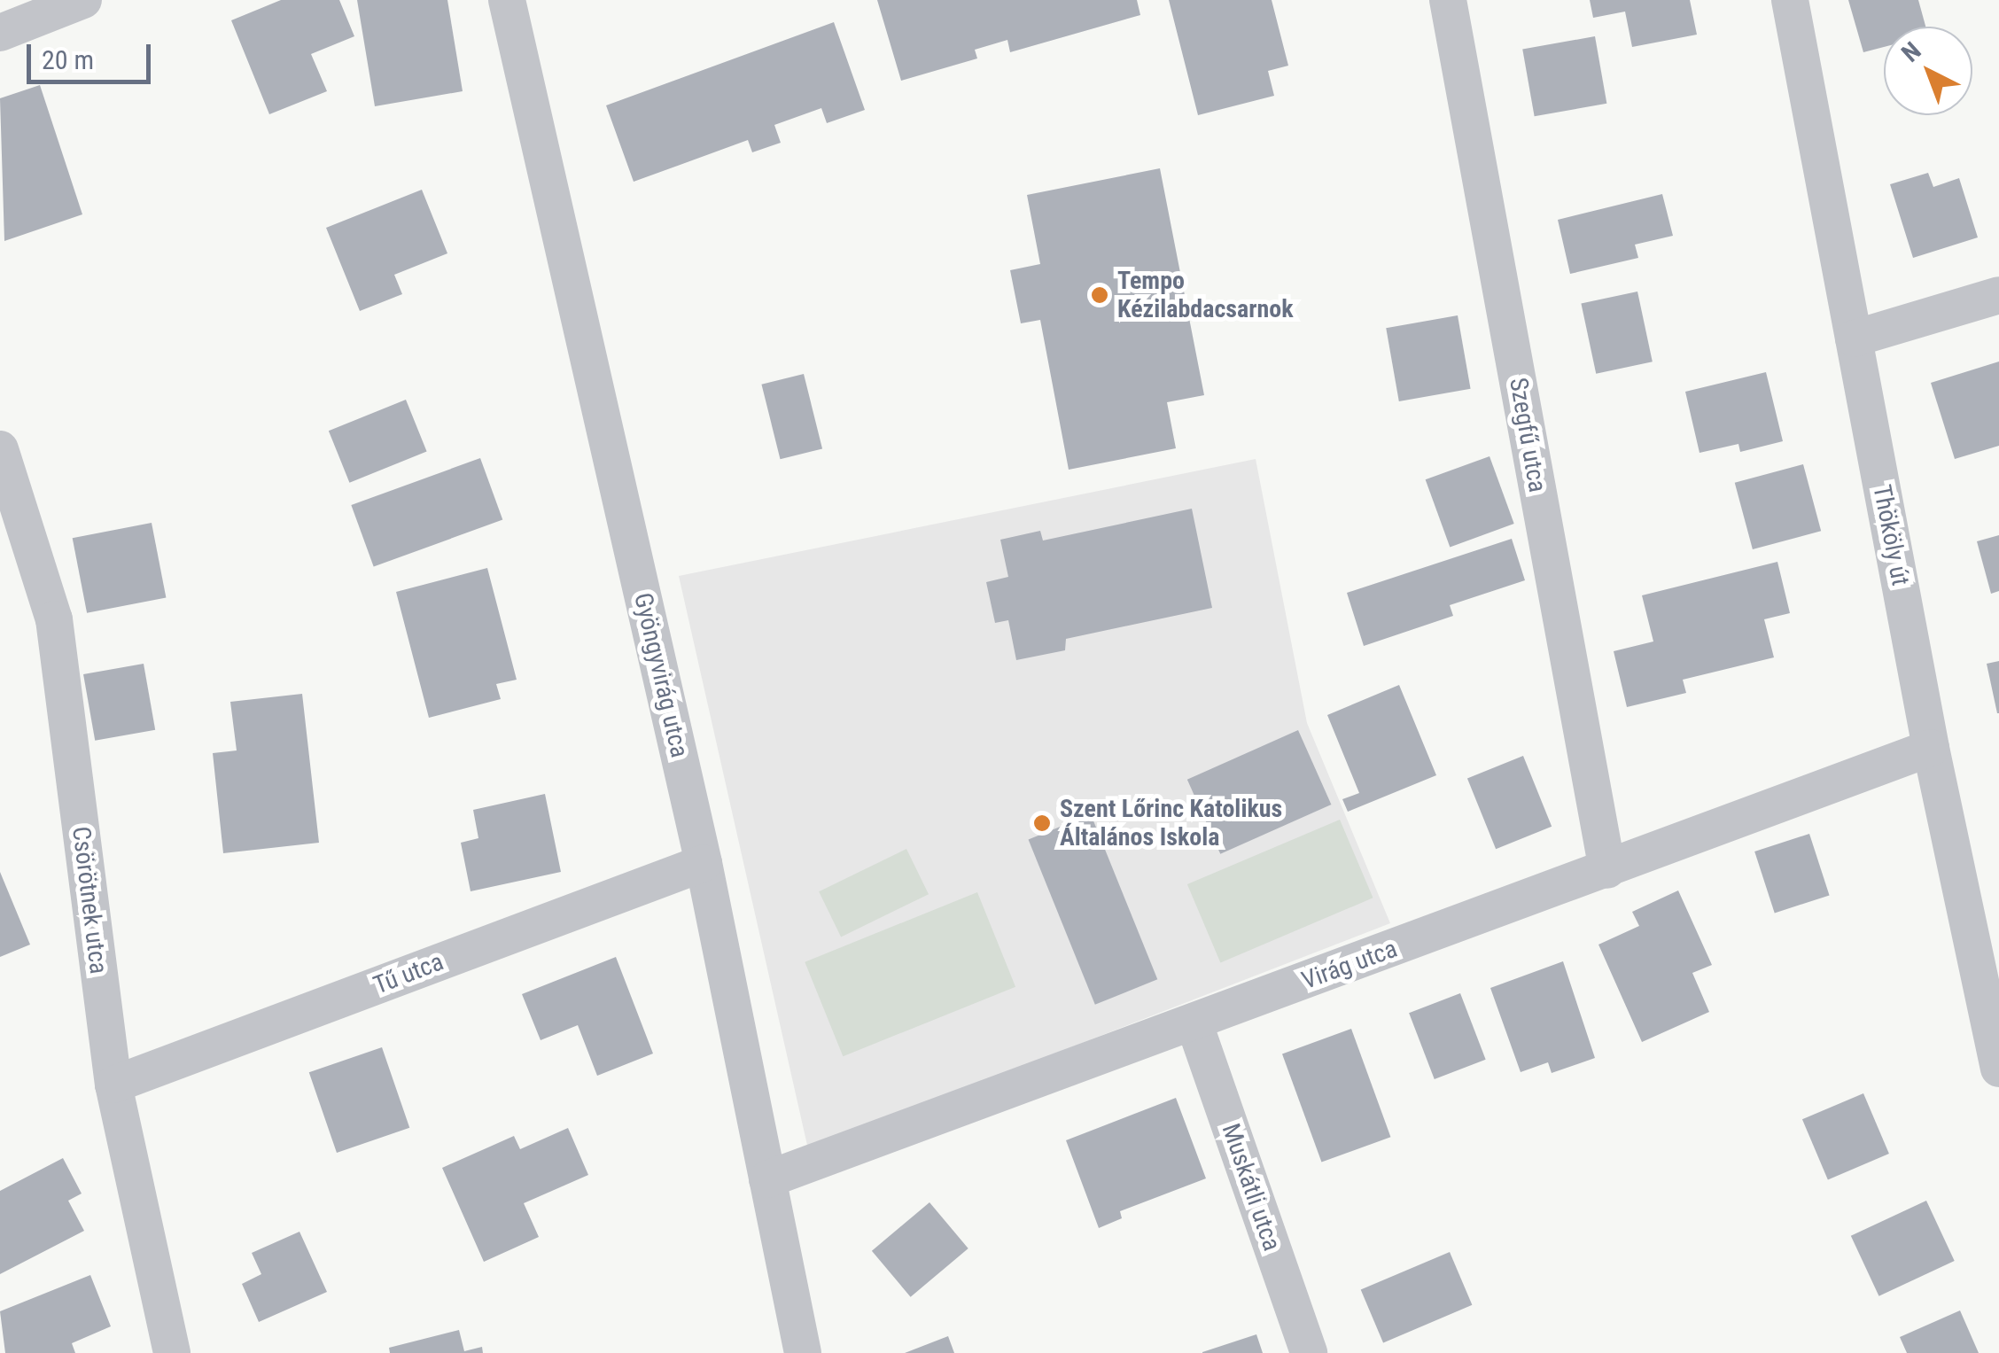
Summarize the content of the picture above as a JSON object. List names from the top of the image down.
{
  "streets": {
    "street": [
      "Szegfű utca",
      "Thököly út",
      "Gyöngyvirág utca",
      "Csörötnek utca",
      "Virág utca",
      "Tű utca",
      "Muskátli utca"
    ]
  },
  "crossings": [
    ["Szegfű utca", "Virág utca"],
    ["Thököly út", "Virág utca"],
    ["Gyöngyvirág utca", "Virág utca"],
    ["Gyöngyvirág utca", "Tű utca"],
    ["Csörötnek utca", "Tű utca"],
    ["Virág utca", "Muskátli utca"]
  ],
  "places": ["Tempo Kézilabdacsarnok", "Szent Lőrinc Katolikus Általános Iskola"],
  "scale_bar": "20 m",
  "north": "top left"
}
